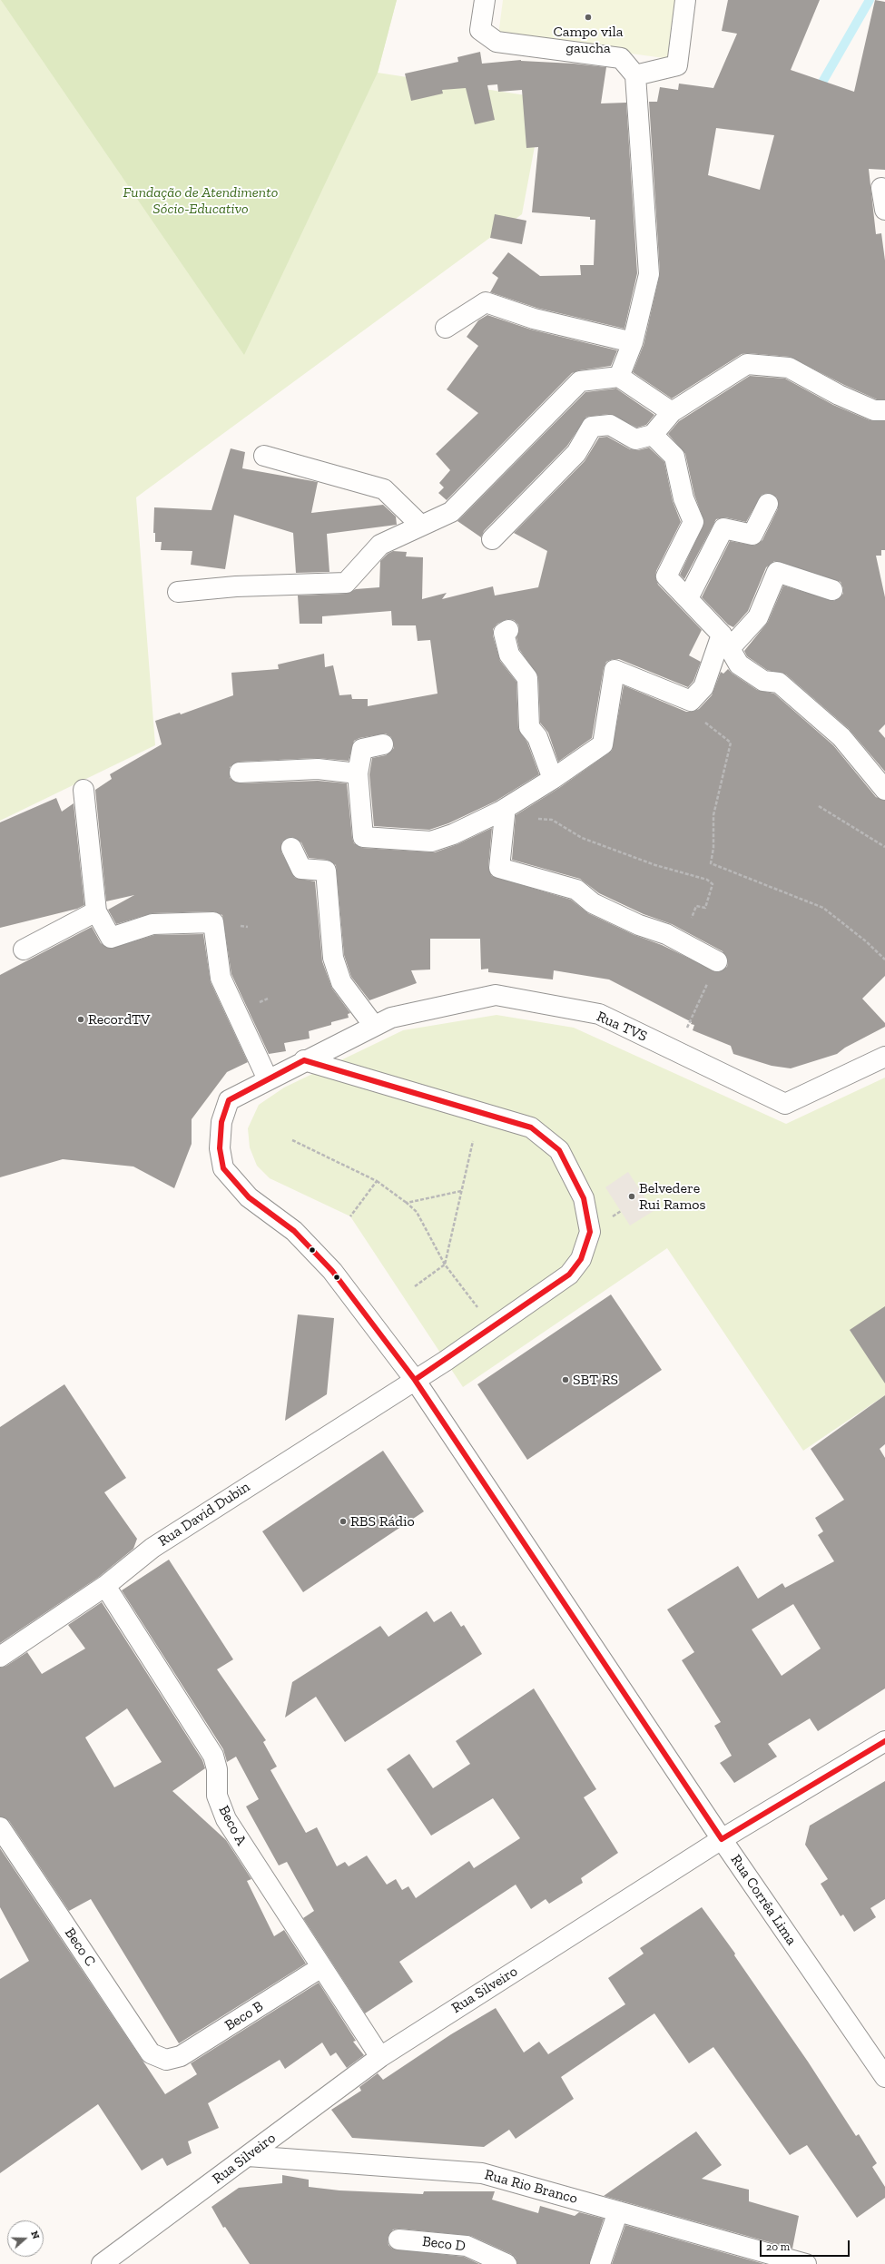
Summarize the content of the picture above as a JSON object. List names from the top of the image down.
{
  "streets": {
    "street": [
      "Rua TVS",
      "Rua David Dubin",
      "Beco A",
      "Rua Corrêa Lima",
      "Beco C",
      "Rua Silveiro",
      "Beco B",
      "Rua Rio Branco",
      "Beco D"
    ]
  },
  "crossings": [
    ["Rua TVS", "Rua David Dubin"],
    ["Rua TVS", "Rua Corrêa Lima"],
    ["Rua David Dubin", "Beco A"],
    ["Rua David Dubin", "Rua Corrêa Lima"],
    ["Beco A", "Rua Silveiro"],
    ["Beco A", "Beco B"],
    ["Rua Corrêa Lima", "Rua Silveiro"],
    ["Beco C", "Beco B"],
    ["Rua Silveiro", "Rua Rio Branco"]
  ],
  "parks": ["Fundação de Atendimento Sócio-Educativo"],
  "places": [
    "Campo vila gaucha",
    "RecordTV",
    "Belvedere Rui Ramos",
    "SBT RS",
    "RBS Rádio"
  ],
  "scale_bar": "20 m",
  "north": "right"
}
